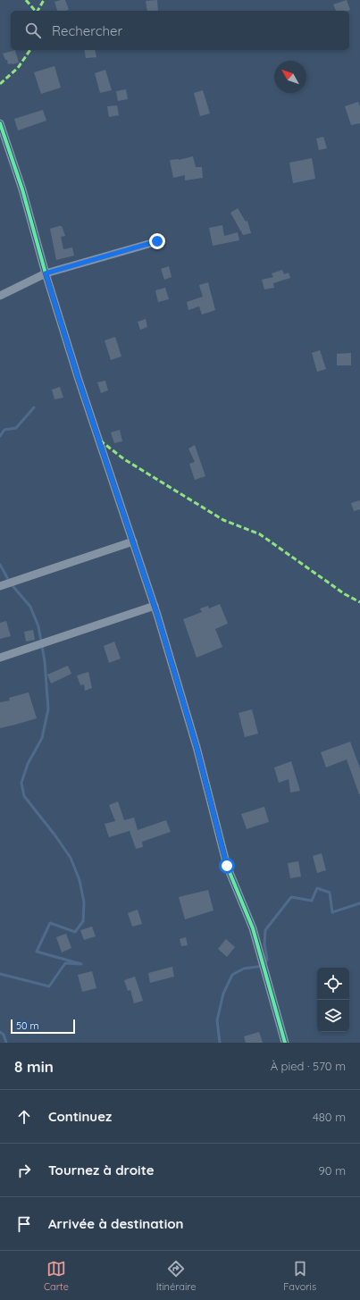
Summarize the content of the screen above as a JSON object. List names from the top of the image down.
{
  "scale_bar": "50 m",
  "north": "top left",
  "page": {
    "search": "Rechercher",
    "scale": "50 m",
    "heading": ["8 min", "À pied · 570 m"],
    "list": [
      ["Continuez", "480 m"],
      ["Tournez à droite", "90 m"],
      "Arrivée à destination"
    ],
    "nav": ["Carte", "Itinéraire", "Favoris"]
  }
}
